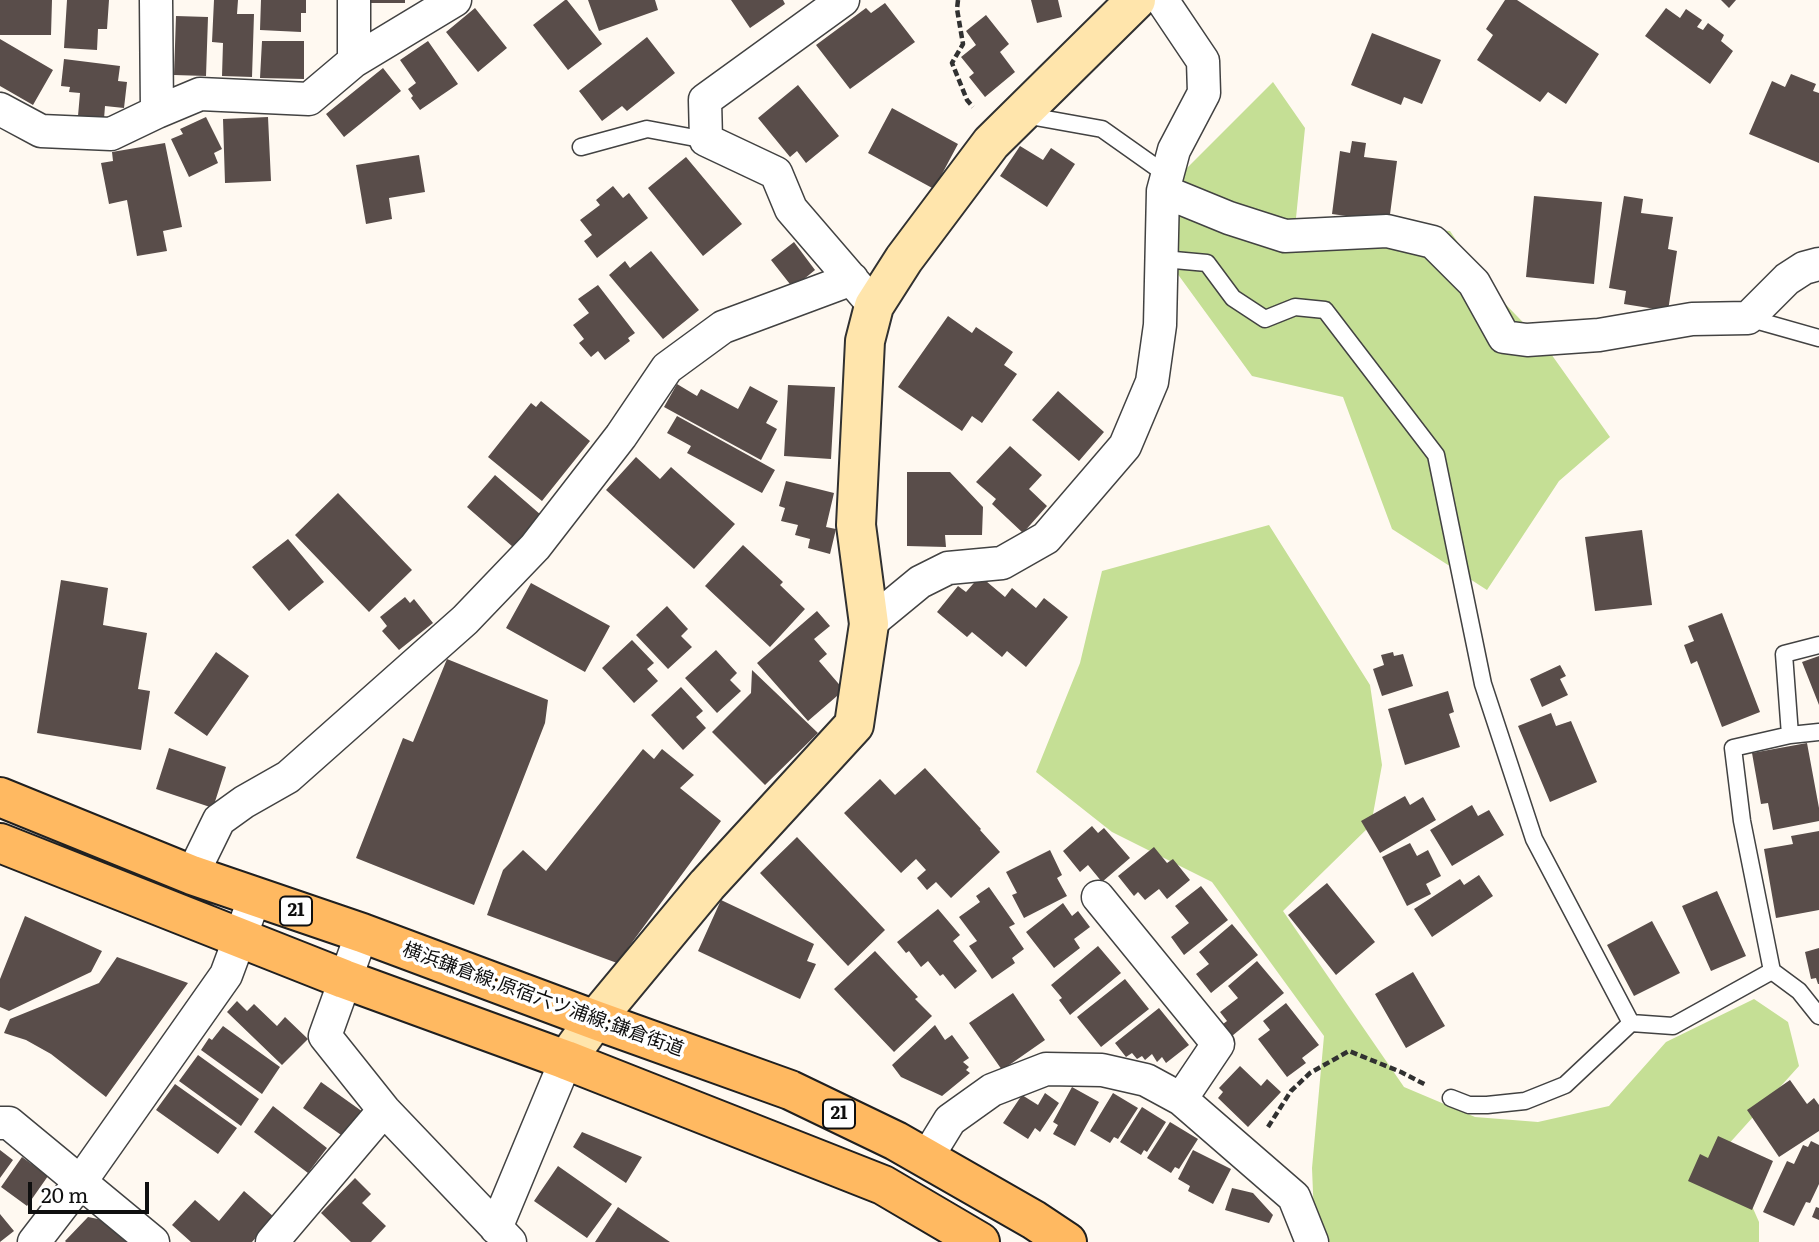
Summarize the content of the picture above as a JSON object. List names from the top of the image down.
{
  "streets": {
    "main road": ["21", "横浜鎌倉線;原宿六ツ浦線;鎌倉街道"]
  },
  "scale_bar": "20 m"
}
